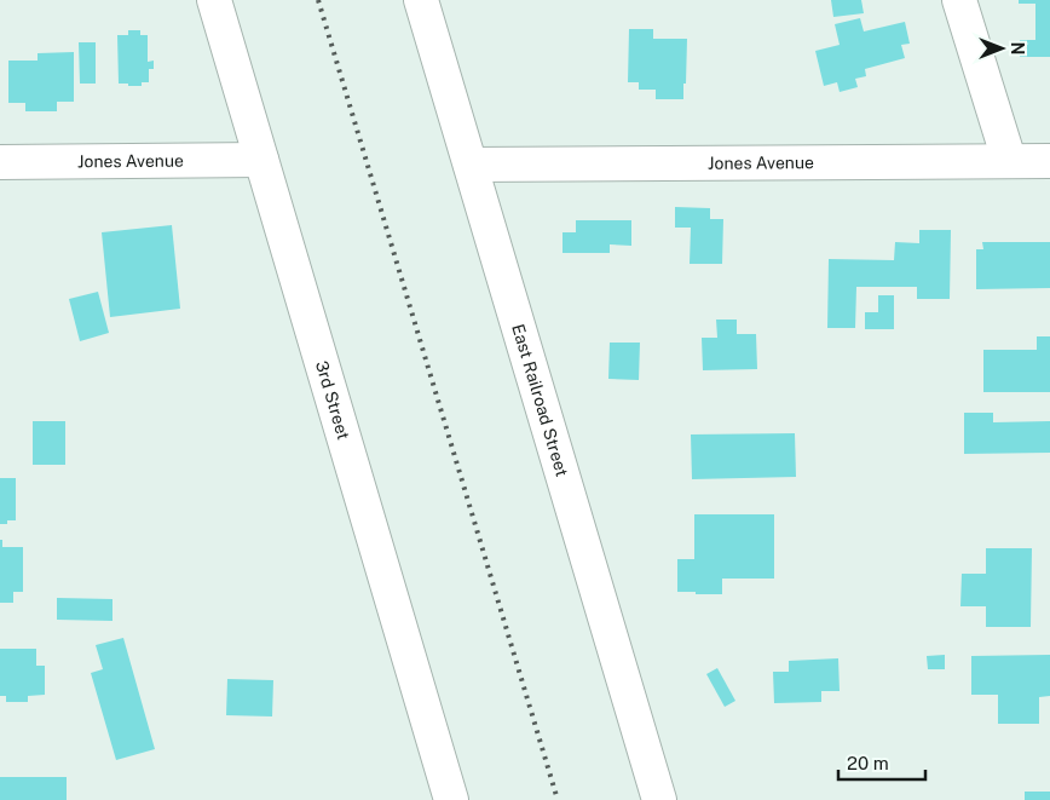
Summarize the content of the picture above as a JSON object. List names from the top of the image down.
{
  "streets": {
    "street": ["Jones Avenue", "East Railroad Street", "3rd Street"]
  },
  "crossings": [
    ["Jones Avenue", "East Railroad Street"],
    ["Jones Avenue", "3rd Street"]
  ],
  "scale_bar": "20 m",
  "north": "right"
}
